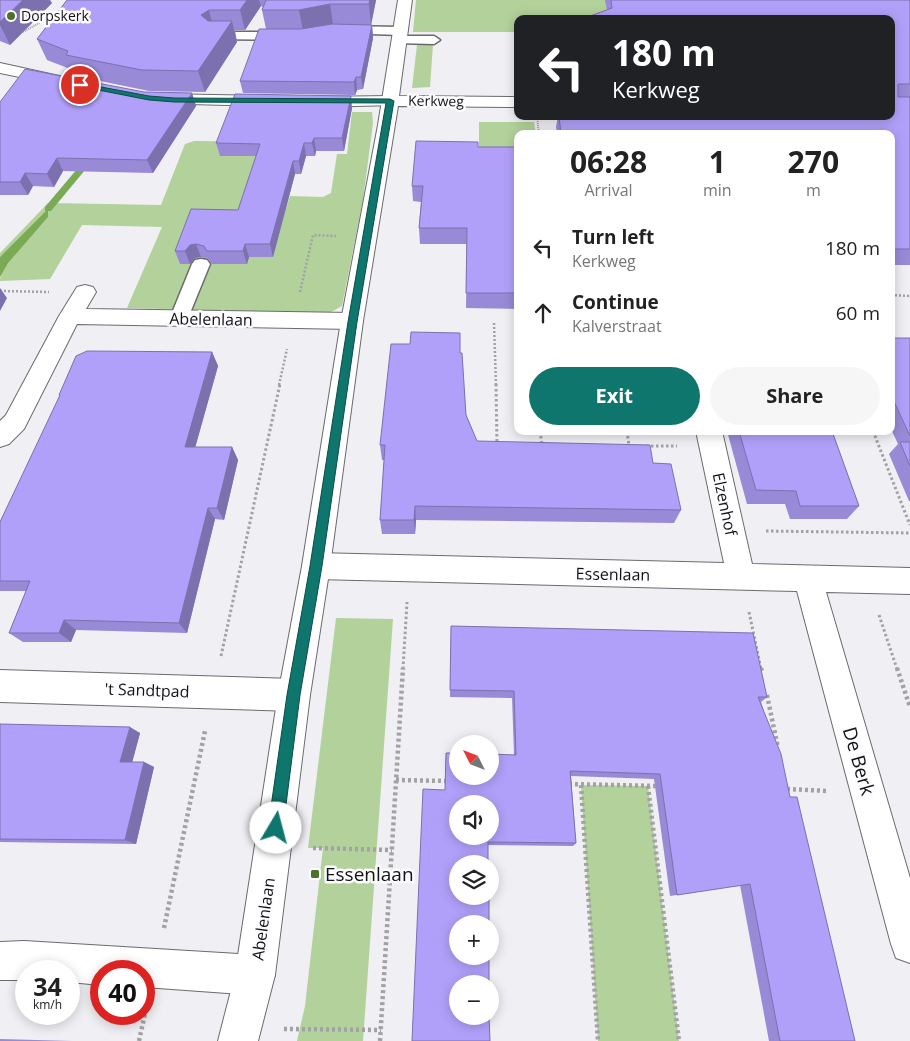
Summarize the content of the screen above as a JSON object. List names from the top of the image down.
{
  "streets": {
    "street": [
      "Kerkweg",
      "Abelenlaan",
      "Elzenhof",
      "Essenlaan",
      "'t Sandtpad",
      "De Berk"
    ]
  },
  "crossings": [
    ["Kerkweg", "Abelenlaan"],
    ["Abelenlaan", "Essenlaan"],
    ["Abelenlaan", "'t Sandtpad"],
    ["Elzenhof", "Essenlaan"],
    ["Essenlaan", "De Berk"]
  ],
  "places": {
    "other": ["Dorpskerk"],
    "transit": ["Essenlaan"]
  },
  "north": "top left",
  "page": {
    "turn": ["180 m", "Kerkweg"],
    "eta": [
      "06:28",
      "Arrival",
      "1",
      "min",
      "270",
      "m"
    ],
    "list": [
      {
        "name": "Turn left",
        "note": "Kerkweg",
        "value": "180 m"
      },
      {
        "name": "Continue",
        "note": "Kalverstraat",
        "value": "60 m"
      }
    ],
    "buttons": ["Exit", "Share"],
    "map_buttons": ["+", "−"],
    "speed": "34 km/h",
    "limit": "40"
  }
}
